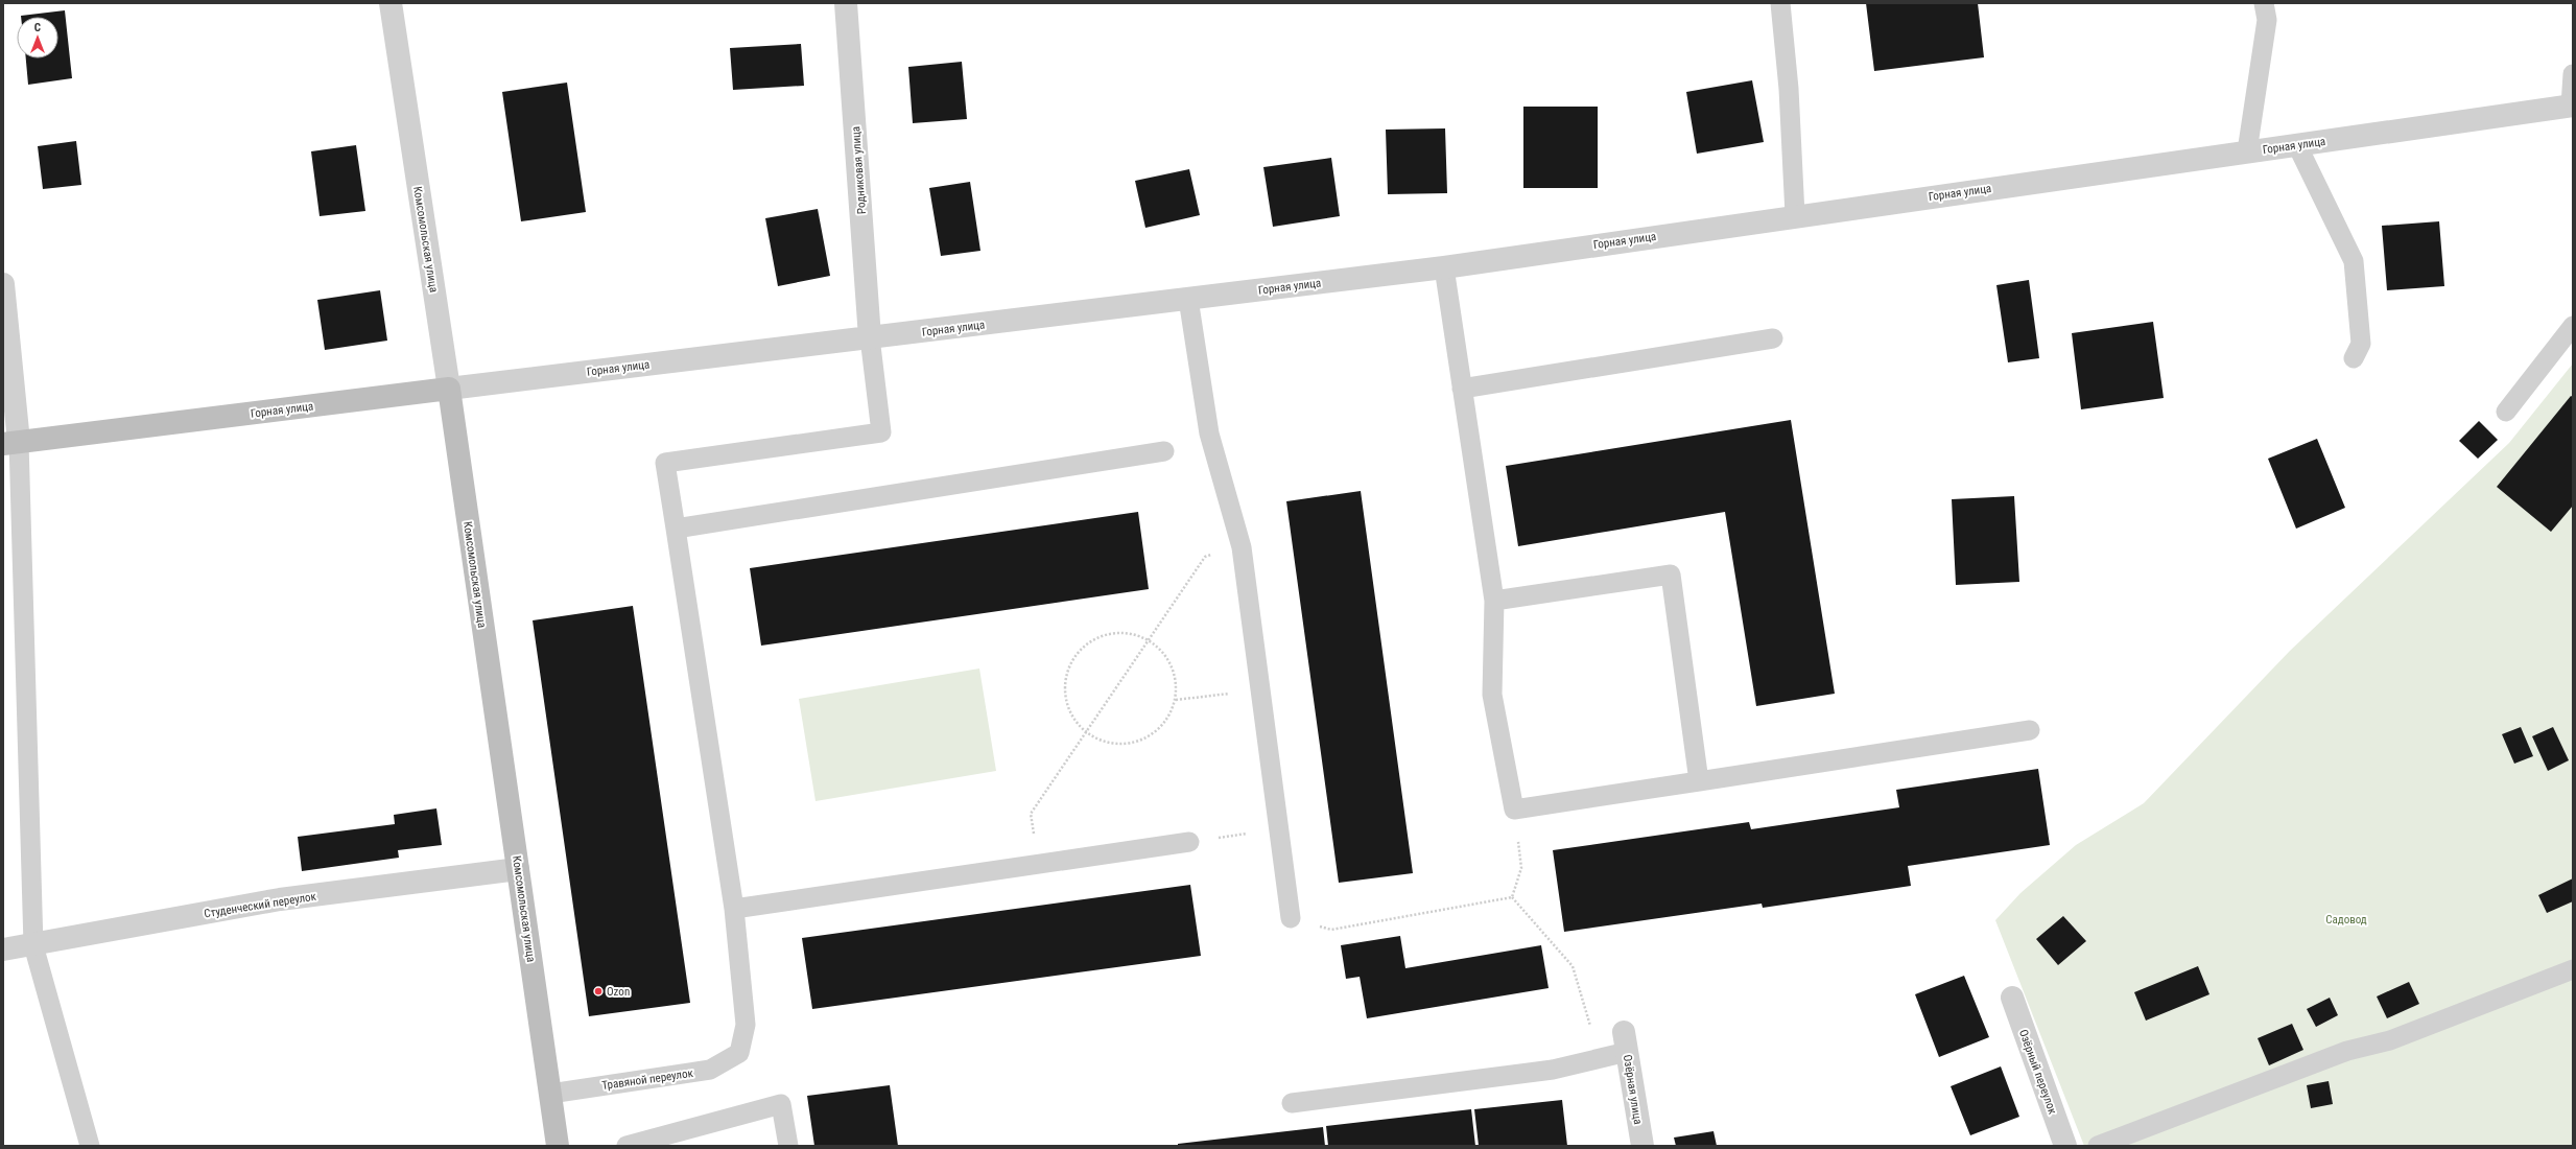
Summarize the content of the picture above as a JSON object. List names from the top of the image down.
{
  "streets": {
    "street": [
      "Горная улица",
      "Родниковая улица",
      "Комсомольская улица",
      "Студенческий переулок",
      "Озёрный переулок",
      "Озёрная улица"
    ],
    "lane": ["Травяной переулок"]
  },
  "crossings": [
    ["Горная улица", "Родниковая улица"],
    ["Горная улица", "Комсомольская улица"],
    ["Комсомольская улица", "Студенческий переулок"],
    ["Комсомольская улица", "Травяной переулок"]
  ],
  "parks": ["Садовод"],
  "places": ["Ozon"],
  "north": "top"
}
